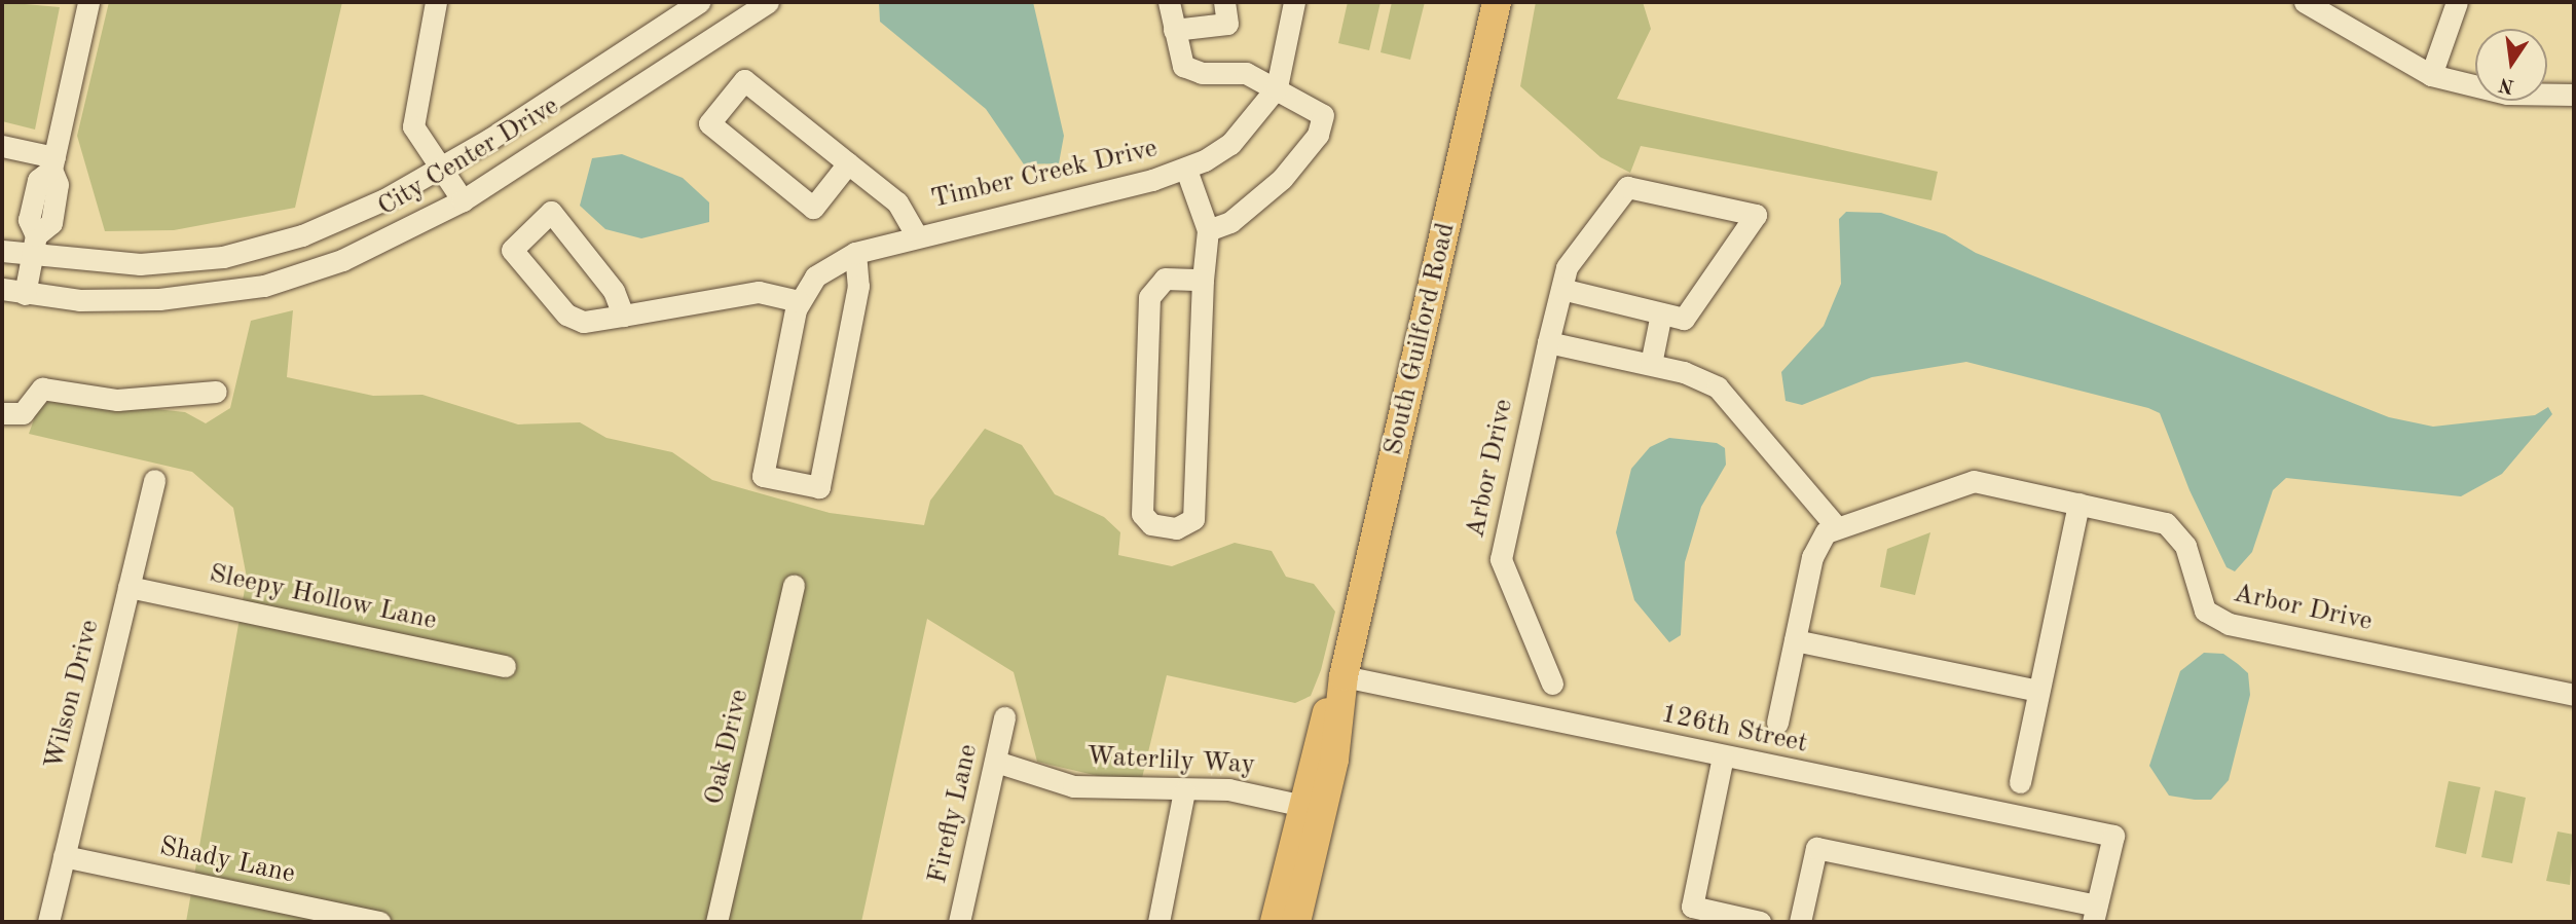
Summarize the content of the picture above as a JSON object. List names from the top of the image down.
{
  "streets": {
    "main road": ["South Guilford Road"],
    "street": [
      "City Center Drive",
      "Timber Creek Drive",
      "Arbor Drive",
      "Sleepy Hollow Lane",
      "Wilson Drive",
      "126th Street",
      "Oak Drive",
      "Waterlily Way",
      "Firefly Lane",
      "Shady Lane"
    ]
  },
  "crossings": [
    ["South Guilford Road", "126th Street"],
    ["South Guilford Road", "Waterlily Way"],
    ["Sleepy Hollow Lane", "Wilson Drive"],
    ["Wilson Drive", "Shady Lane"],
    ["Waterlily Way", "Firefly Lane"]
  ],
  "north": "bottom"
}
